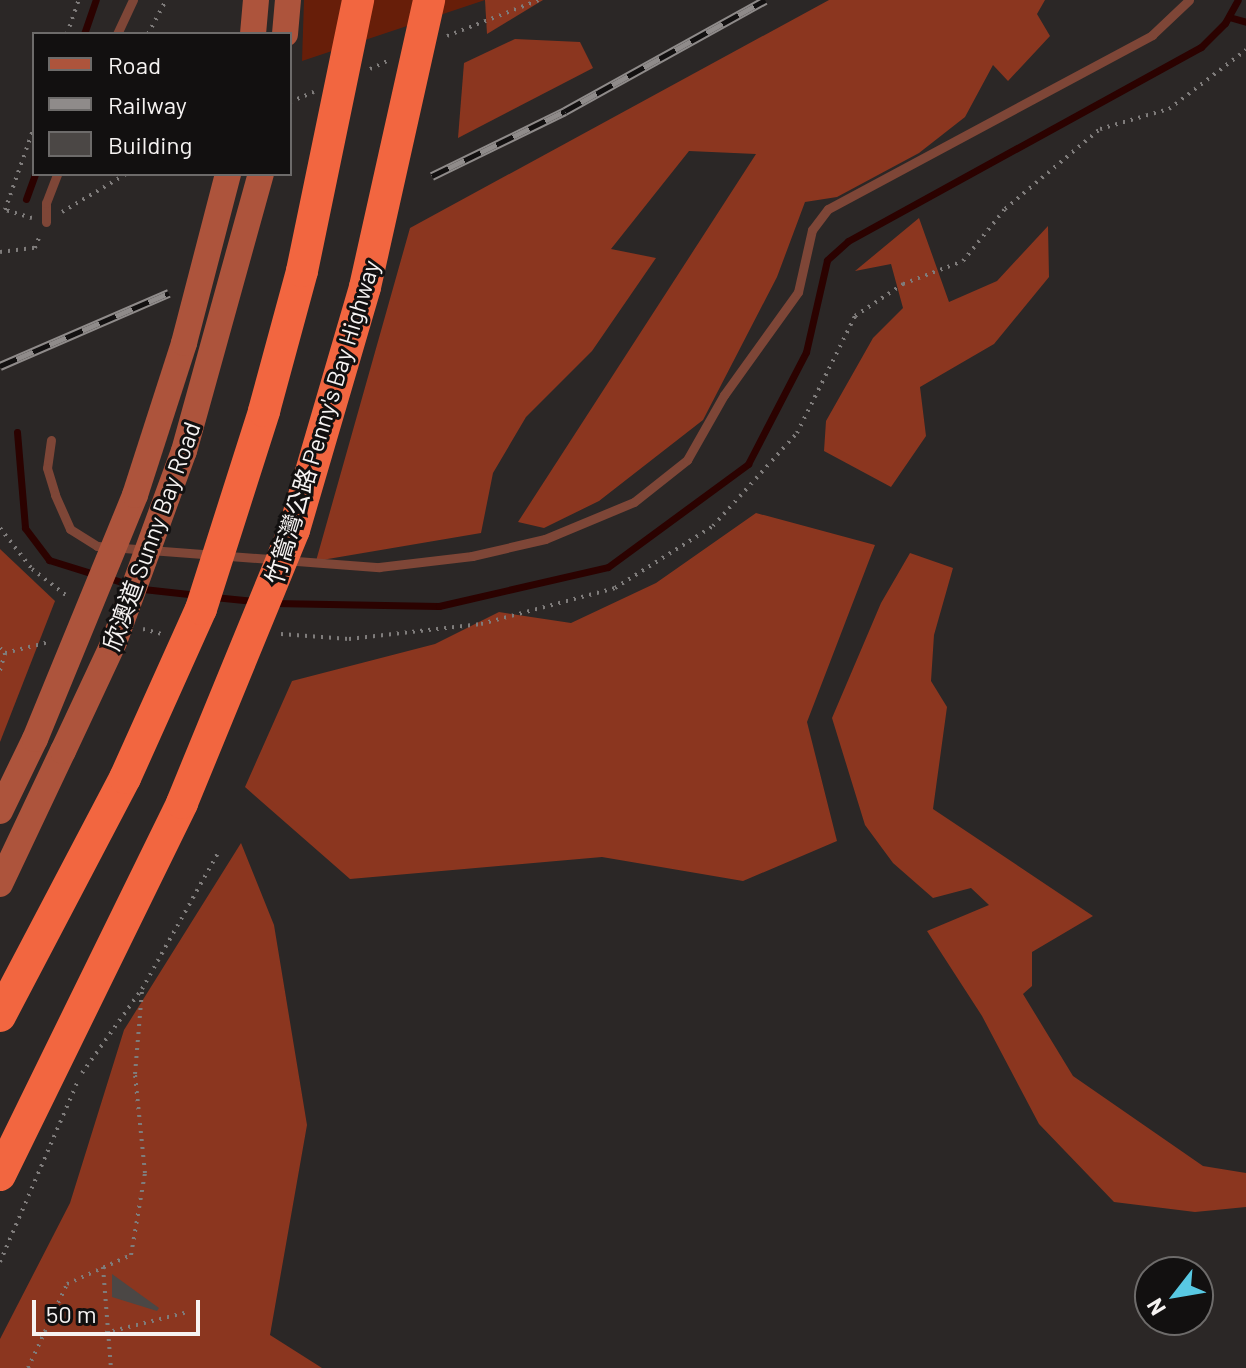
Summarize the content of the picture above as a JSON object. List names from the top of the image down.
{
  "streets": {
    "highway": ["竹篙灣公路 Penny's Bay Highway"],
    "main road": ["欣澳道 Sunny Bay Road"]
  },
  "legend": ["Road", "Railway", "Building"],
  "scale_bar": "50 m",
  "north": "bottom left"
}
